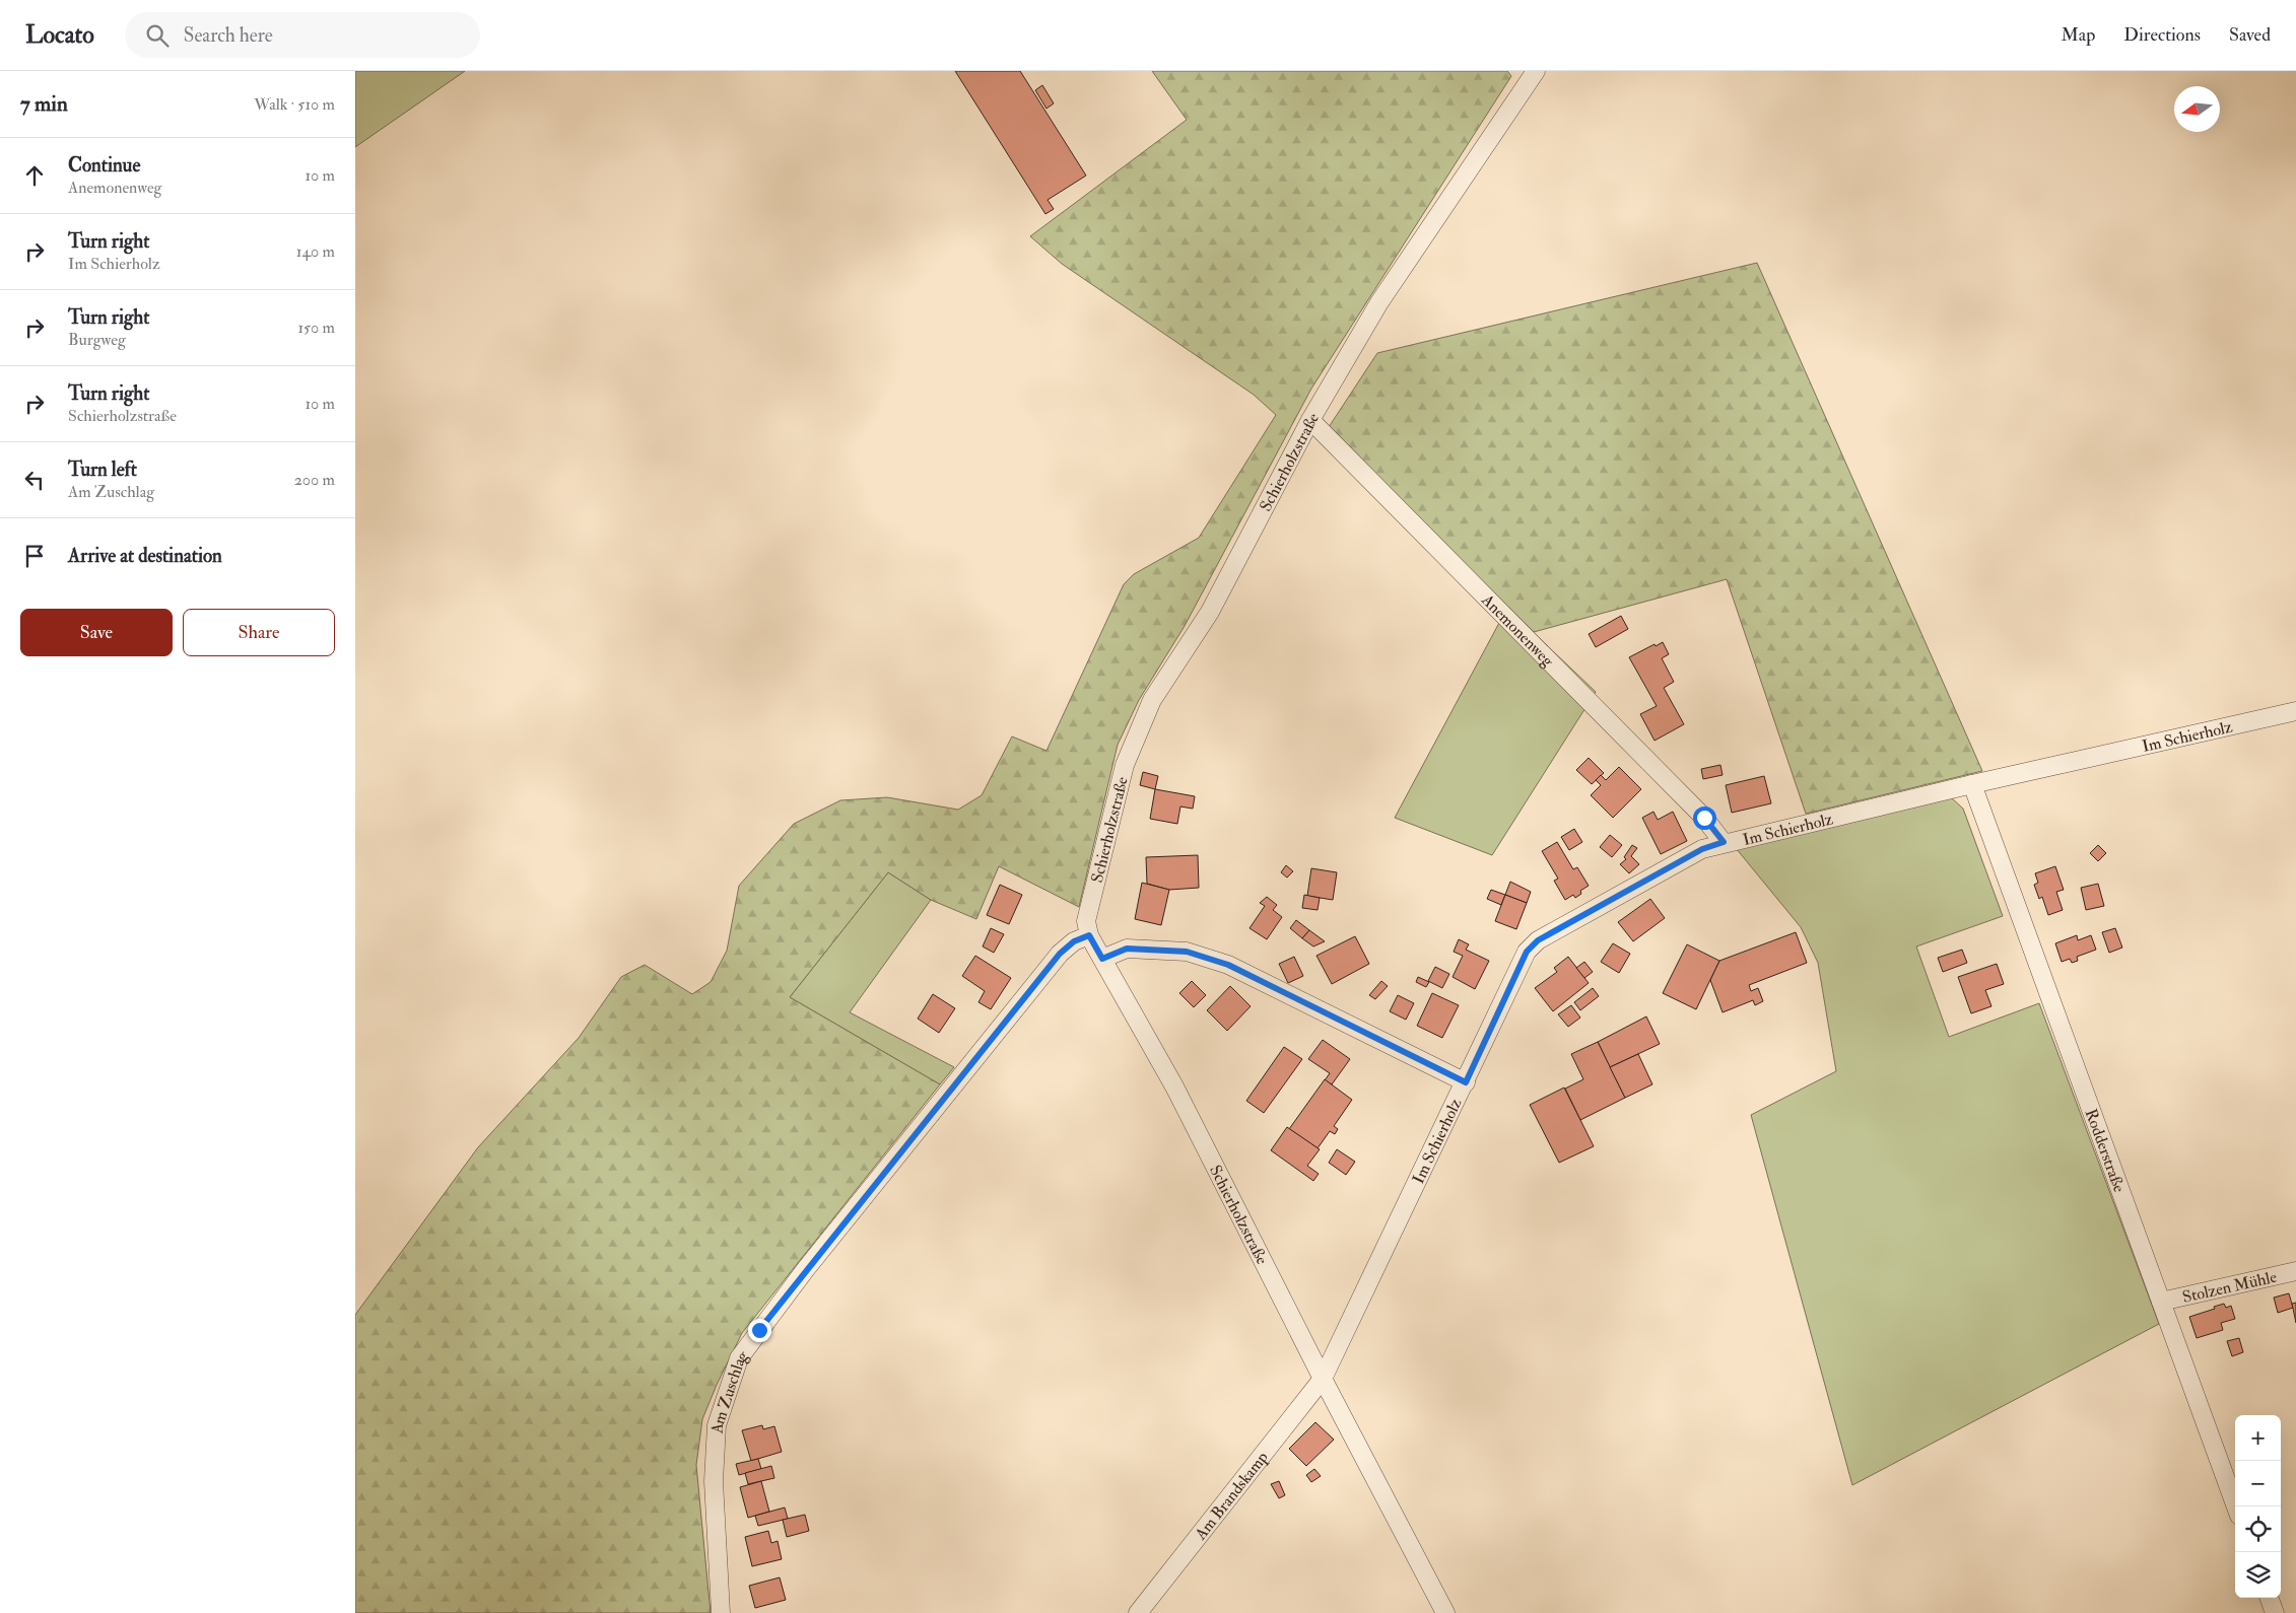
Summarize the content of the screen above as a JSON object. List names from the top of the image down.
{
  "streets": {
    "street": [
      "Schierholzstraße",
      "Anemonenweg",
      "Im Schierholz",
      "Rodderstraße",
      "Stolzen Mühle",
      "Am Zuschlag",
      "Am Brandskamp"
    ]
  },
  "crossings": [
    ["Schierholzstraße", "Anemonenweg"],
    ["Schierholzstraße", "Im Schierholz"],
    ["Schierholzstraße", "Am Zuschlag"],
    ["Schierholzstraße", "Am Brandskamp"],
    ["Anemonenweg", "Im Schierholz"],
    ["Im Schierholz", "Rodderstraße"],
    ["Im Schierholz", "Am Brandskamp"],
    ["Rodderstraße", "Stolzen Mühle"]
  ],
  "north": "left",
  "page": {
    "header": "Locato",
    "search": "Search here",
    "nav": ["Map", "Directions", "Saved"],
    "heading": ["7 min", "Walk · 510 m"],
    "list": [
      ["Continue", "Anemonenweg", "10 m"],
      ["Turn right", "Im Schierholz", "140 m"],
      ["Turn right", "Burgweg", "150 m"],
      ["Turn right", "Schierholzstraße", "10 m"],
      ["Turn left", "Am Zuschlag", "200 m"],
      "Arrive at destination"
    ],
    "buttons": ["Save", "Share"],
    "map_buttons": ["+", "−"]
  }
}
